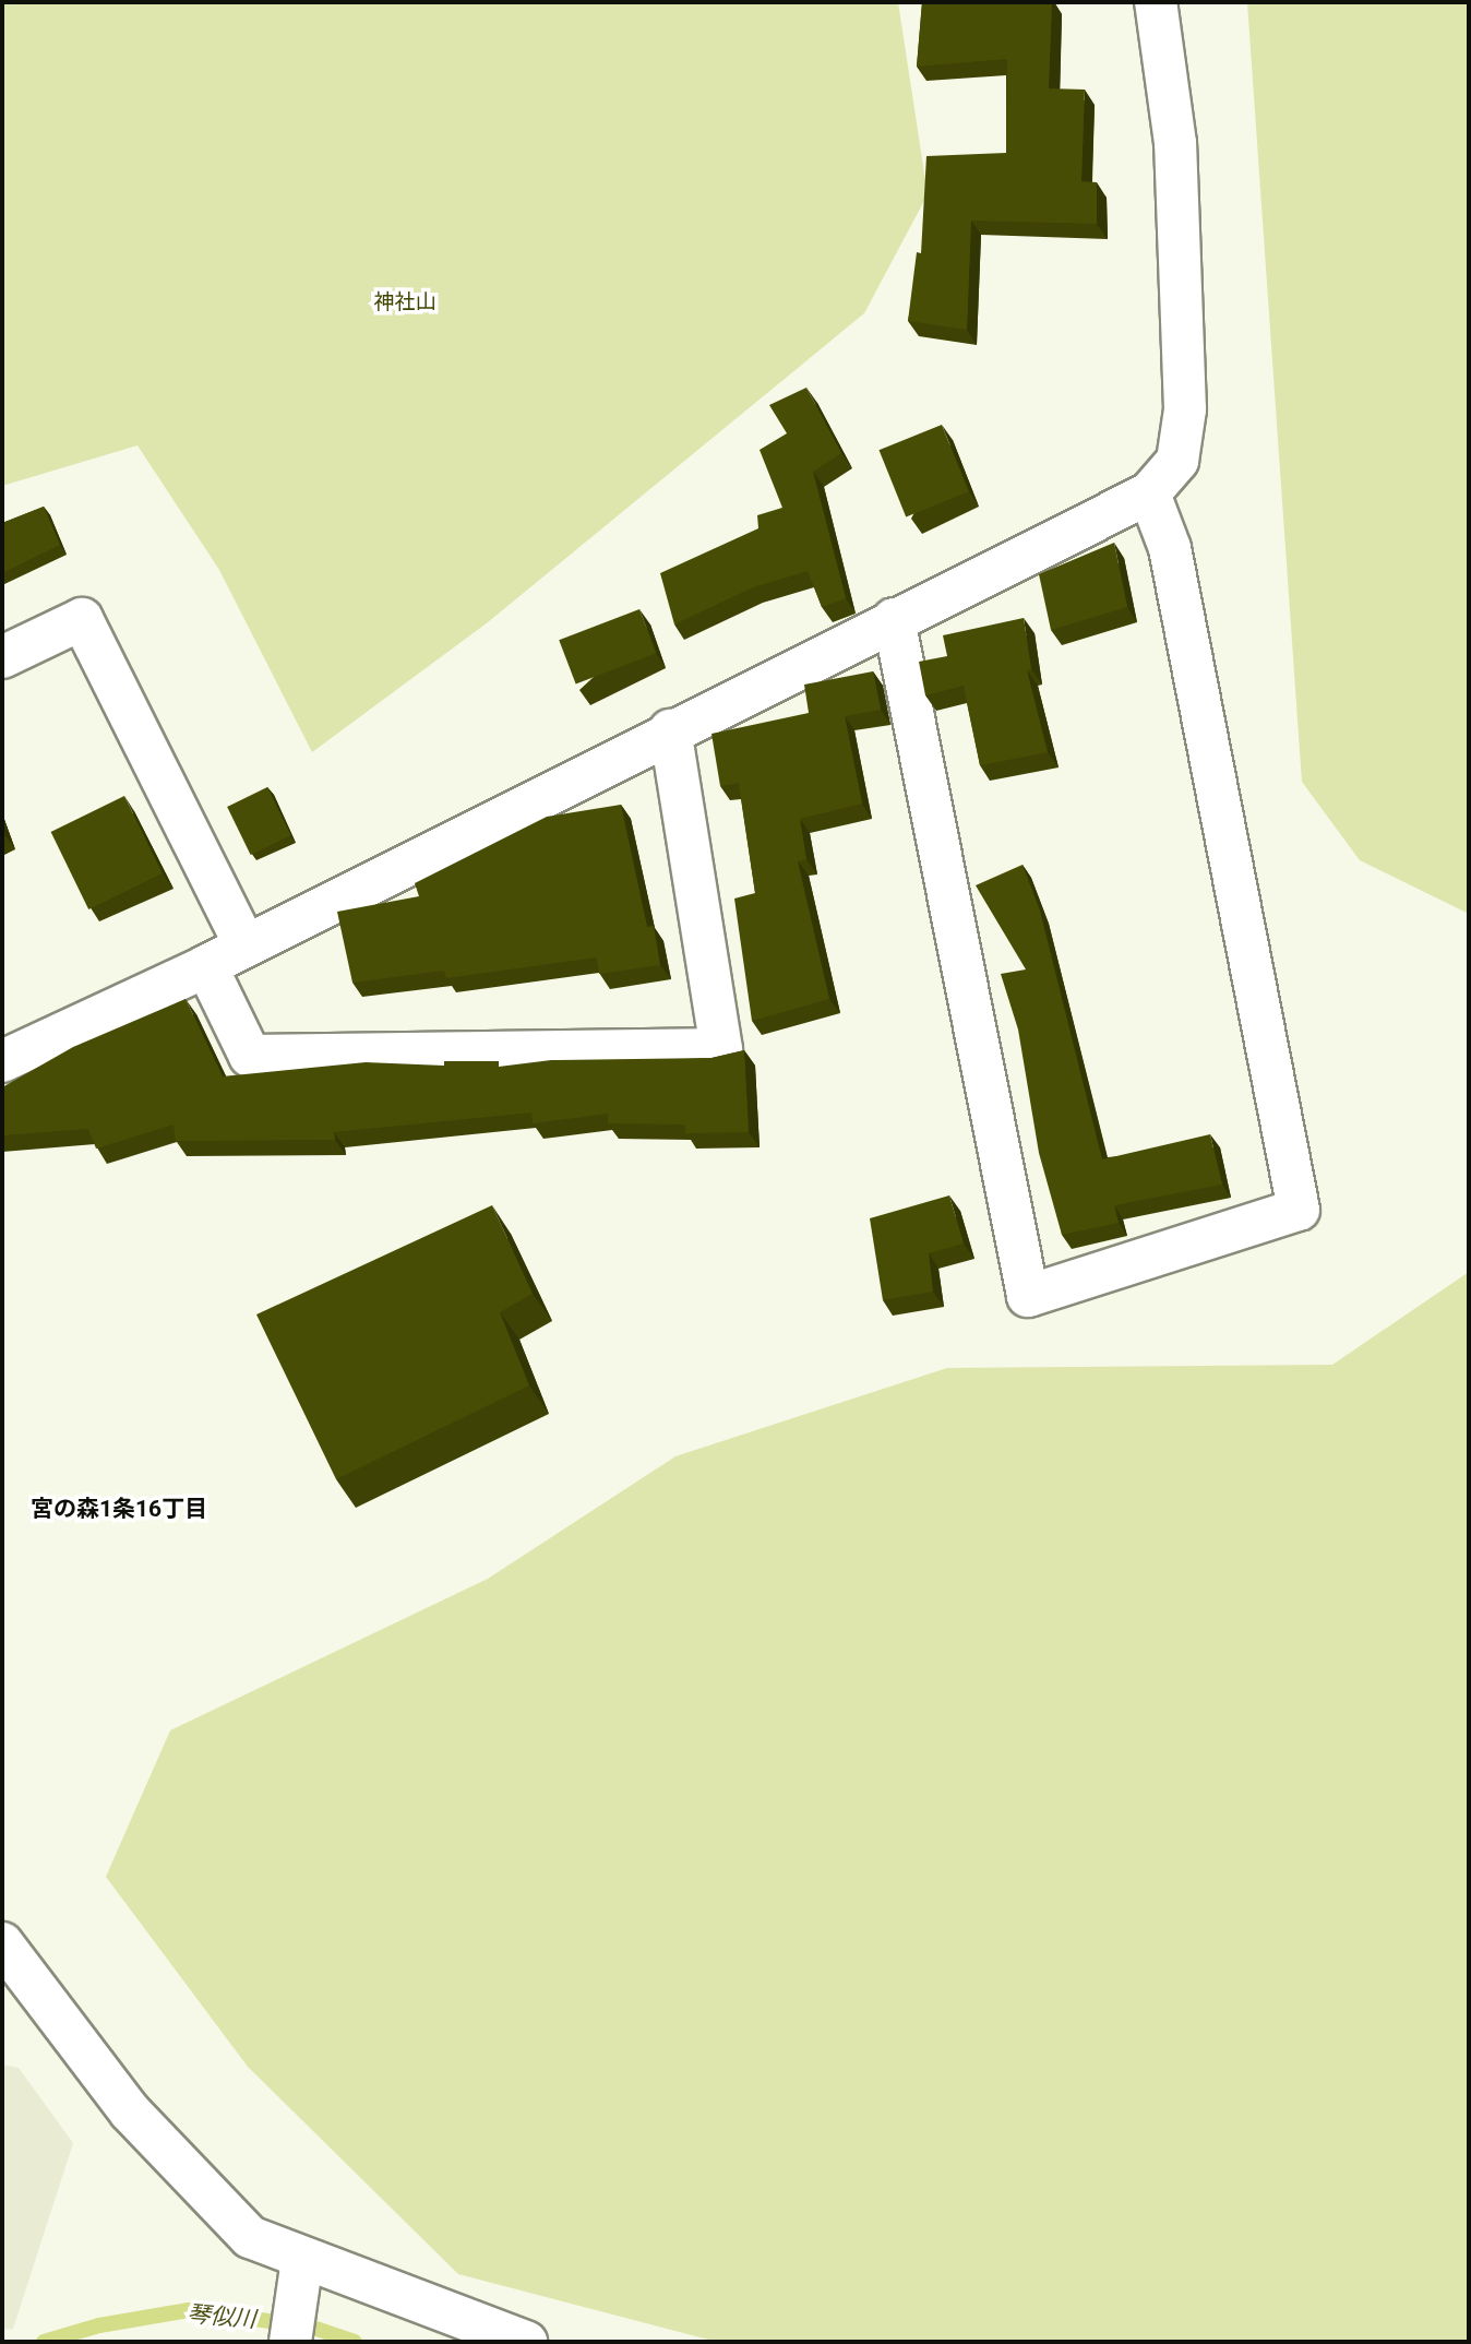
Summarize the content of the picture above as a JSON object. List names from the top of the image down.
{
  "districts": ["宮の森1条16丁目"],
  "water": ["琴似川"],
  "parks": ["神社山"]
}
